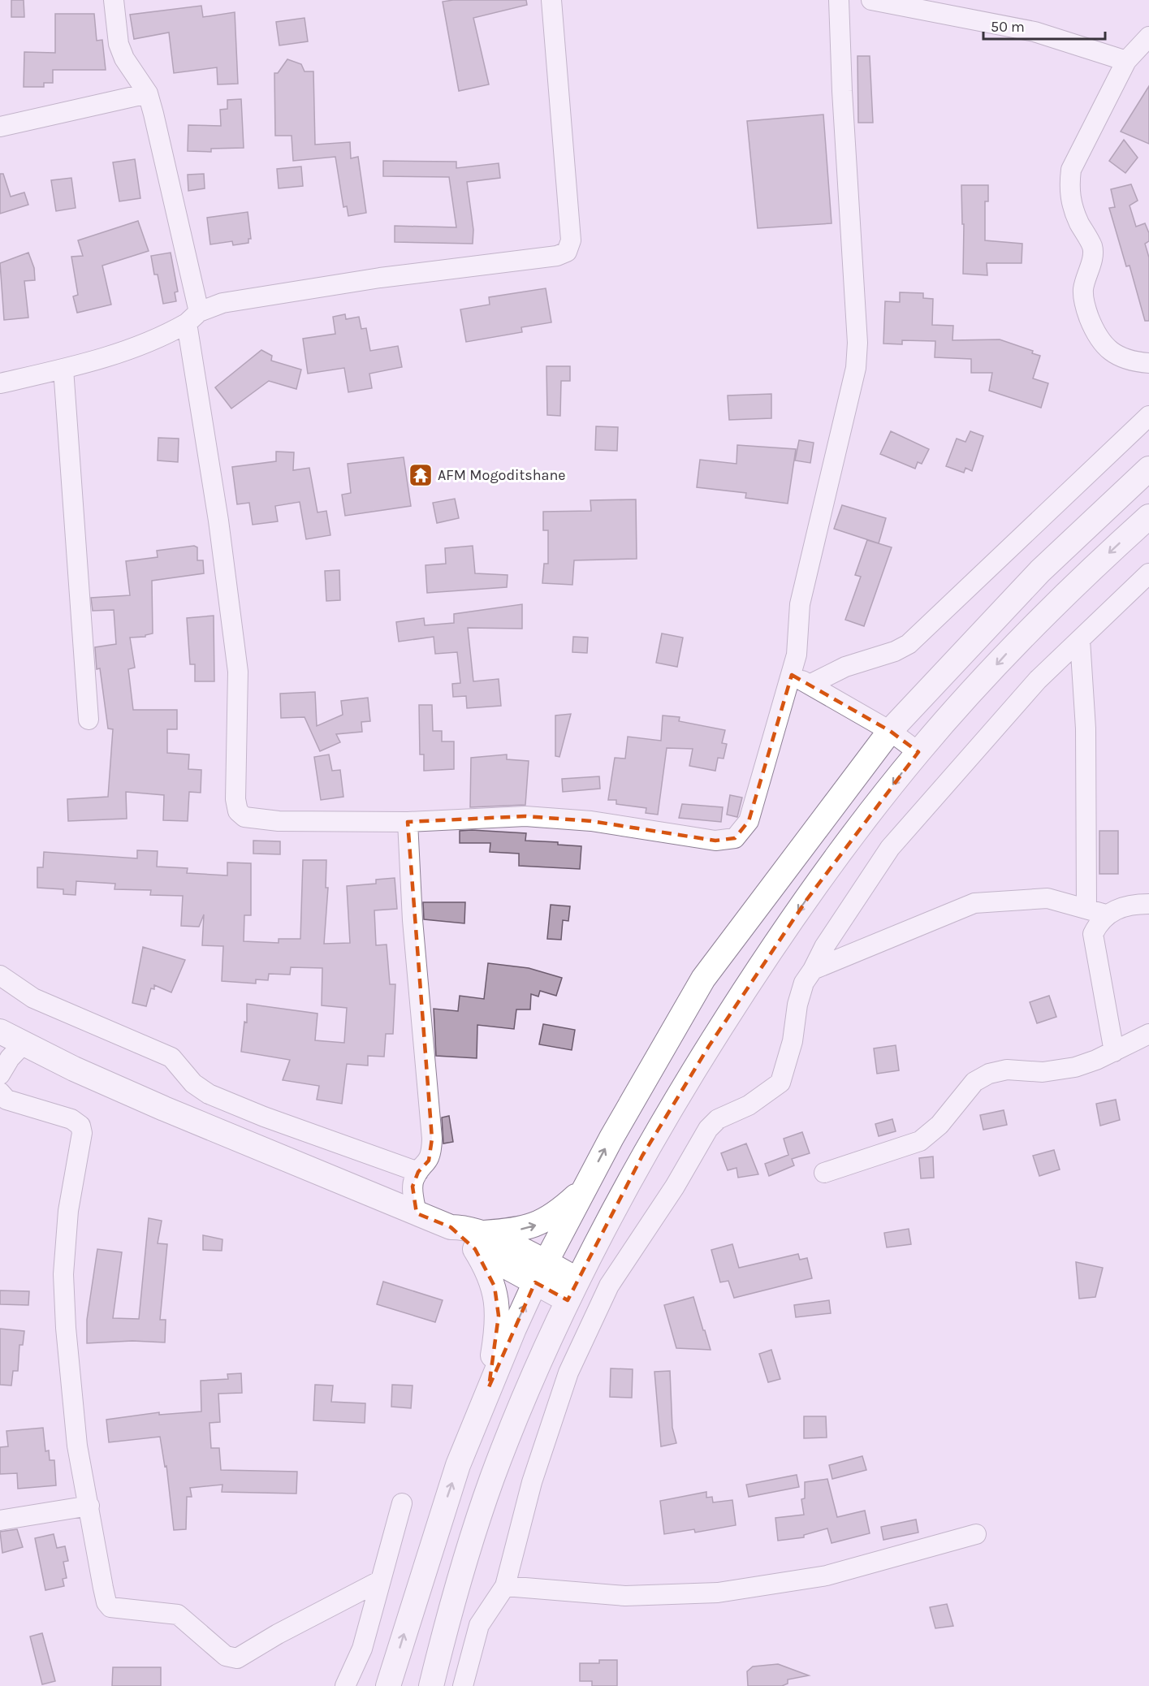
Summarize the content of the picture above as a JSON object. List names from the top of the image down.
{
  "places": {
    "temple": ["AFM Mogoditshane"]
  },
  "scale_bar": "50 m"
}
